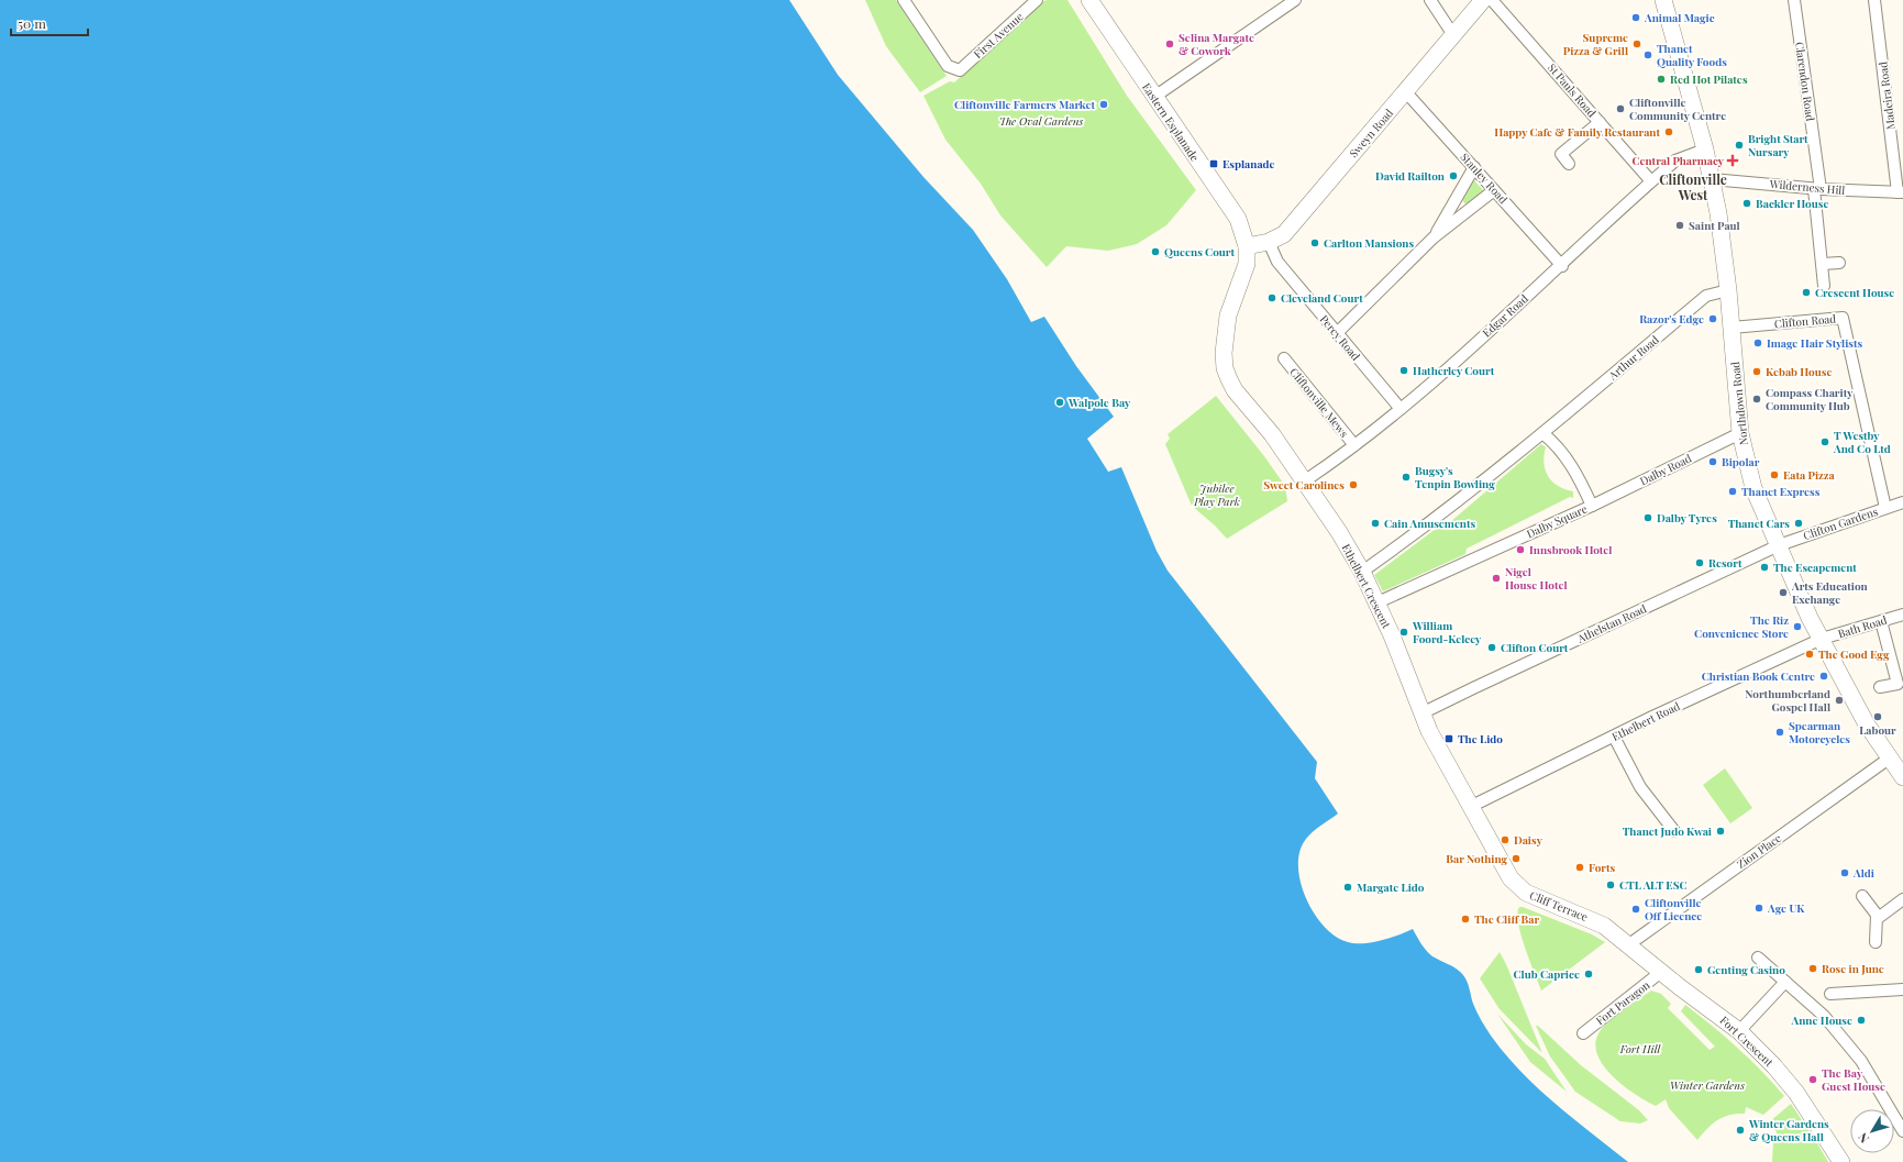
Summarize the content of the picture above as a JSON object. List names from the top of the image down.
{
  "streets": {
    "main road": [
      "Eastern Esplanade",
      "Sweyn Road",
      "Northdown Road",
      "Ethelbert Crescent",
      "Cliff Terrace",
      "Fort Crescent"
    ],
    "street": [
      "First Avenue",
      "Clarendon Road",
      "St Pauls Road",
      "Madeira Road",
      "Stanley Road",
      "Wilderness Hill",
      "Edgar Road",
      "Clifton Road",
      "Percy Road",
      "Arthur Road",
      "Cliftonville Mews",
      "Dalby Road",
      "Dalby Square",
      "Clifton Gardens",
      "Athelstan Road",
      "Bath Road",
      "Ethelbert Road",
      "Zion Place",
      "Fort Paragon"
    ]
  },
  "crossings": [
    ["Clarendon Road", "Wilderness Hill"],
    ["St Pauls Road", "Edgar Road"],
    ["Madeira Road", "Wilderness Hill"],
    ["Eastern Esplanade", "Sweyn Road"],
    ["Eastern Esplanade", "Ethelbert Crescent"],
    ["Sweyn Road", "Stanley Road"],
    ["Sweyn Road", "Percy Road"],
    ["Sweyn Road", "Ethelbert Crescent"],
    ["Stanley Road", "Edgar Road"],
    ["Wilderness Hill", "Northdown Road"],
    ["Edgar Road", "Percy Road"],
    ["Edgar Road", "Cliftonville Mews"],
    ["Edgar Road", "Northdown Road"],
    ["Edgar Road", "Ethelbert Crescent"],
    ["Clifton Road", "Northdown Road"],
    ["Clifton Road", "Clifton Gardens"],
    ["Arthur Road", "Northdown Road"],
    ["Arthur Road", "Dalby Square"],
    ["Northdown Road", "Dalby Road"],
    ["Northdown Road", "Clifton Gardens"],
    ["Northdown Road", "Athelstan Road"],
    ["Northdown Road", "Bath Road"],
    ["Northdown Road", "Ethelbert Road"],
    ["Northdown Road", "Zion Place"],
    ["Dalby Road", "Dalby Square"],
    ["Dalby Square", "Ethelbert Crescent"],
    ["Clifton Gardens", "Athelstan Road"],
    ["Ethelbert Crescent", "Athelstan Road"],
    ["Ethelbert Crescent", "Ethelbert Road"],
    ["Ethelbert Crescent", "Cliff Terrace"],
    ["Bath Road", "Ethelbert Road"],
    ["Zion Place", "Cliff Terrace"],
    ["Zion Place", "Fort Crescent"],
    ["Cliff Terrace", "Fort Crescent"],
    ["Fort Paragon", "Fort Crescent"]
  ],
  "districts": ["Cliftonville West"],
  "parks": [
    "The Oval Gardens",
    "Jubilee Play Park",
    "Fort Hill",
    "Winter Gardens"
  ],
  "places": {
    "other": [
      "Animal Magic",
      "Selina Margate & Cowork",
      "Supreme Pizza & Grill",
      "Thanet Quality Foods",
      "Red Hot Pilates",
      "Cliftonville Farmers Market",
      "Cliftonville Community Centre",
      "Happy Cafe & Family Restaurant",
      "Bright Start Nursary",
      "David Railton",
      "Backler House",
      "Saint Paul",
      "Carlton Mansions",
      "Queens Court",
      "Crescent House",
      "Cleveland Court",
      "Razor's Edge",
      "Image Hair Stylists",
      "Hatherley Court",
      "Kebab House",
      "Compass Charity Community Hub",
      "Walpole Bay",
      "T Westby And Co Ltd",
      "Bipolar",
      "Eata Pizza",
      "Bugsy's Tenpin Bowling",
      "Sweet Carolines",
      "Thanet Express",
      "Dalby Tyres",
      "Cain Amusements",
      "Thanet Cars",
      "Innsbrook Hotel",
      "Resort",
      "The Escapement",
      "Nigel House Hotel",
      "Arts Education Exchange",
      "The Riz Convenience Store",
      "William Foord-Kelcey",
      "Clifton Court",
      "The Good Egg",
      "Christian Book Centre",
      "Northumberland Gospel Hall",
      "Labour",
      "Spearman Motorcycles",
      "Thanet Judo Kwai",
      "Daisy",
      "Bar Nothing",
      "Forts",
      "Aldi",
      "CTL ALT ESC",
      "Margate Lido",
      "Age UK",
      "Cliftonville Off Licence",
      "The Cliff Bar",
      "Rose in June",
      "Genting Casino",
      "Club Caprice",
      "Anne House",
      "The Bay Guest House",
      "Winter Gardens & Queens Hall"
    ],
    "health": ["Central Pharmacy"],
    "transit": ["Esplanade", "The Lido"]
  },
  "scale_bar": "50 m",
  "north": "bottom left"
}
